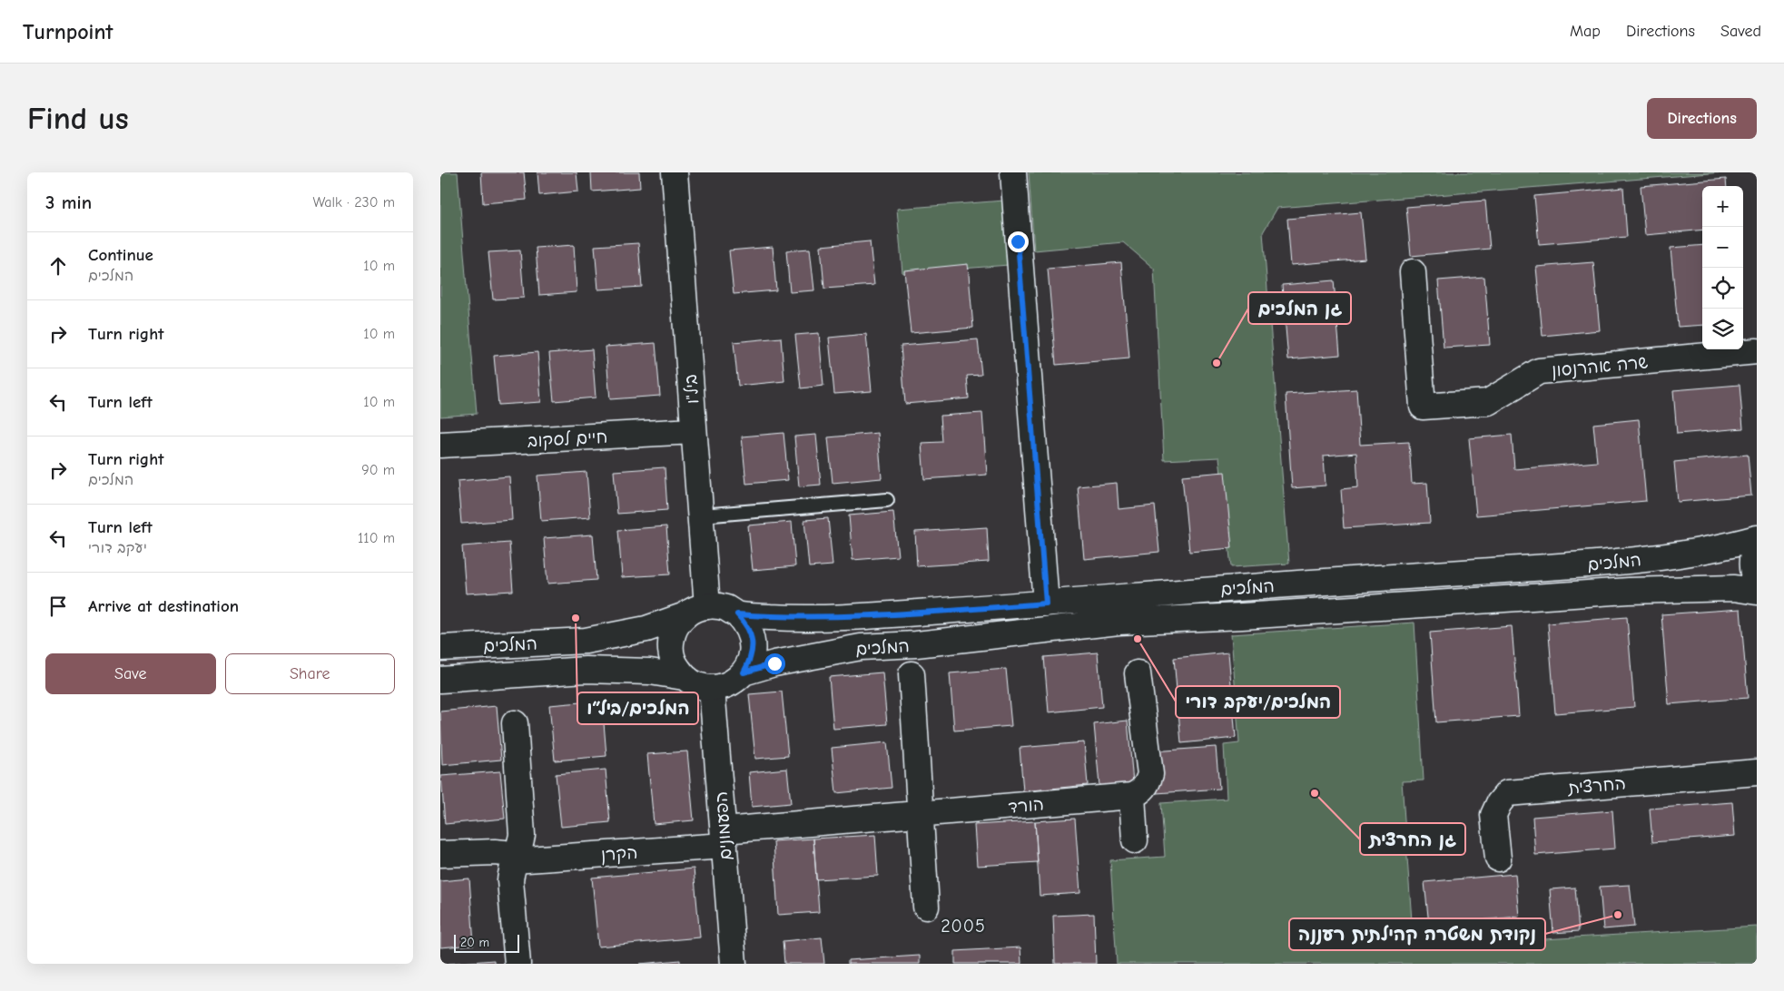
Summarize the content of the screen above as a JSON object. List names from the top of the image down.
{
  "streets": {
    "street": [
      "שרה אהרנסון",
      "ביל\"ו",
      "חיים לסקוב",
      "המלכים",
      "החרצית",
      "הורד",
      "הפעמונים",
      "הקרן"
    ]
  },
  "crossings": [
    ["ביל\"ו", "חיים לסקוב"],
    ["ביל\"ו", "המלכים"],
    ["ביל\"ו", "הפעמונים"],
    ["המלכים", "הפעמונים"],
    ["הורד", "הפעמונים"],
    ["הורד", "הקרן"],
    ["הפעמונים", "הקרן"]
  ],
  "districts": ["2005"],
  "places": [
    "גן המלכים",
    "המלכים/ביל״ו",
    "המלכים/יעקב דורי",
    "גן החרצית",
    "נקודת משטרה קהילתית רעננה"
  ],
  "scale_bar": "20 m",
  "page": {
    "header": "Turnpoint",
    "nav": ["Map", "Directions", "Saved"],
    "buttons": [
      "Directions",
      ["Save", "Share"]
    ],
    "title": "Find us",
    "heading": ["3 min", "Walk · 230 m"],
    "map_buttons": ["+", "−"],
    "list": [
      ["Continue", "המלכים", "10 m"],
      ["Turn right", "10 m"],
      ["Turn left", "10 m"],
      ["Turn right", "המלכים", "90 m"],
      ["Turn left", "יעקב דורי", "110 m"],
      "Arrive at destination"
    ],
    "scale": "20 m"
  }
}
